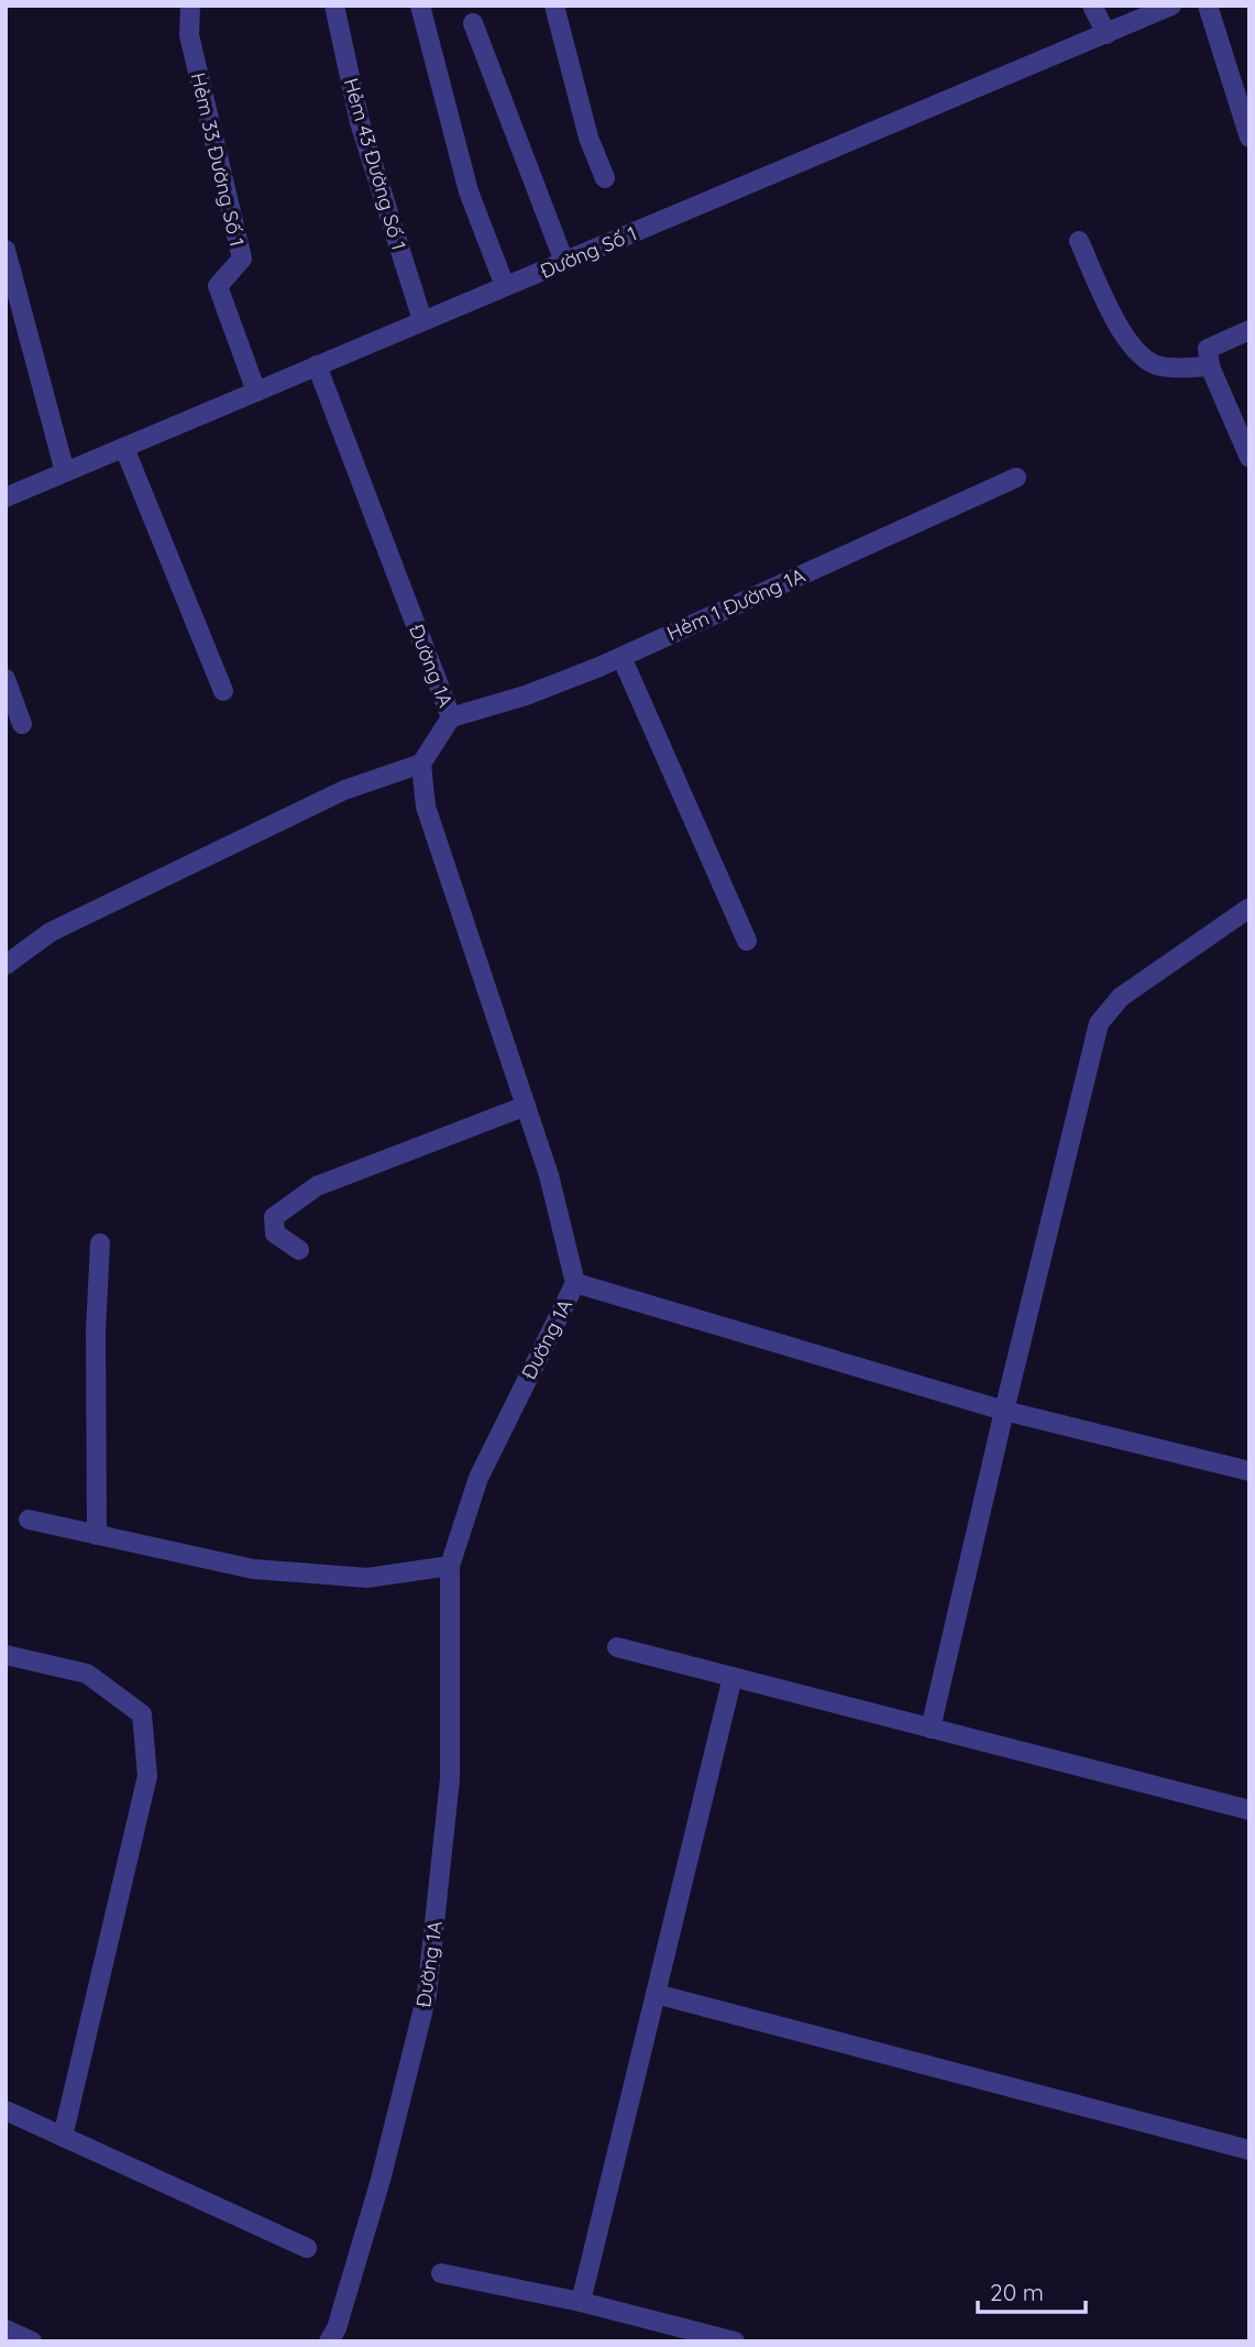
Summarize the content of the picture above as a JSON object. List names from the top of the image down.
{
  "streets": {
    "street": [
      "Hẻm 33 Đường Số 1",
      "Hẻm 43 Đường Số 1",
      "Đường Số 1",
      "Hẻm 1 Đường 1A",
      "Đường 1A"
    ]
  },
  "crossings": [
    ["Hẻm 33 Đường Số 1", "Đường Số 1"],
    ["Hẻm 43 Đường Số 1", "Đường Số 1"],
    ["Đường Số 1", "Đường 1A"],
    ["Hẻm 1 Đường 1A", "Đường 1A"]
  ],
  "scale_bar": "20 m"
}
